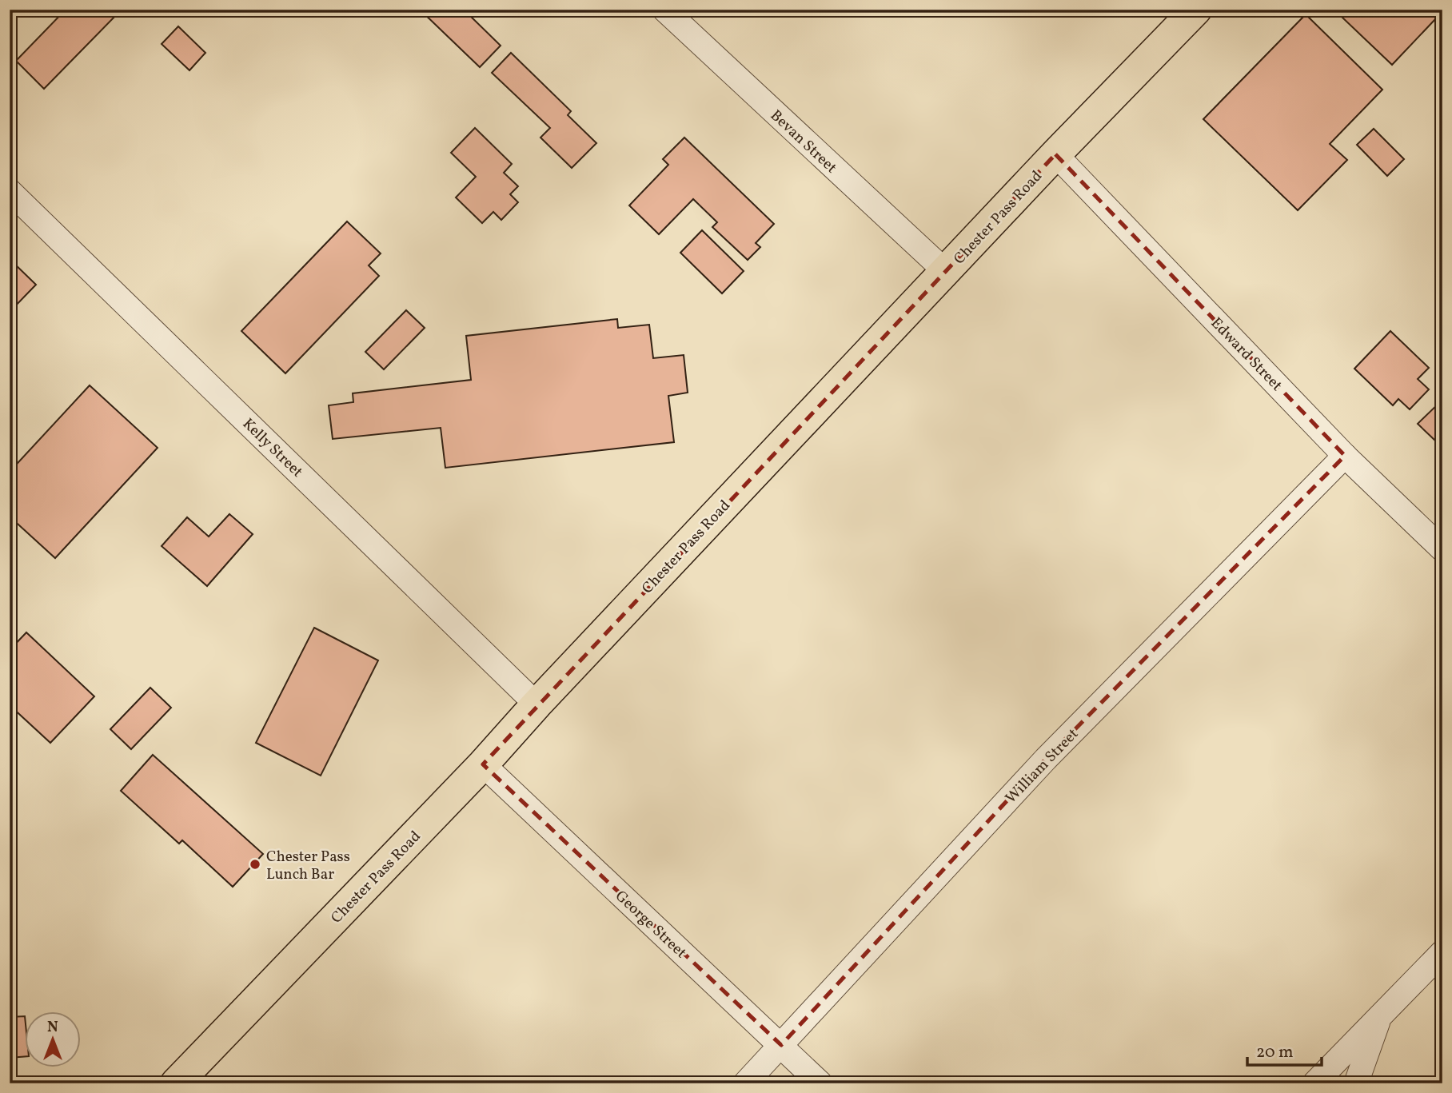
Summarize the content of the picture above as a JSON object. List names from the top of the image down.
{
  "streets": {
    "highway": ["Chester Pass Road"],
    "street": [
      "Bevan Street",
      "Edward Street",
      "Kelly Street",
      "William Street",
      "George Street"
    ]
  },
  "crossings": [
    ["Bevan Street", "Chester Pass Road"],
    ["Chester Pass Road", "Edward Street"],
    ["Chester Pass Road", "Kelly Street"],
    ["Chester Pass Road", "George Street"],
    ["Edward Street", "William Street"],
    ["William Street", "George Street"]
  ],
  "places": ["Chester Pass Lunch Bar"],
  "scale_bar": "20 m",
  "north": "top"
}
